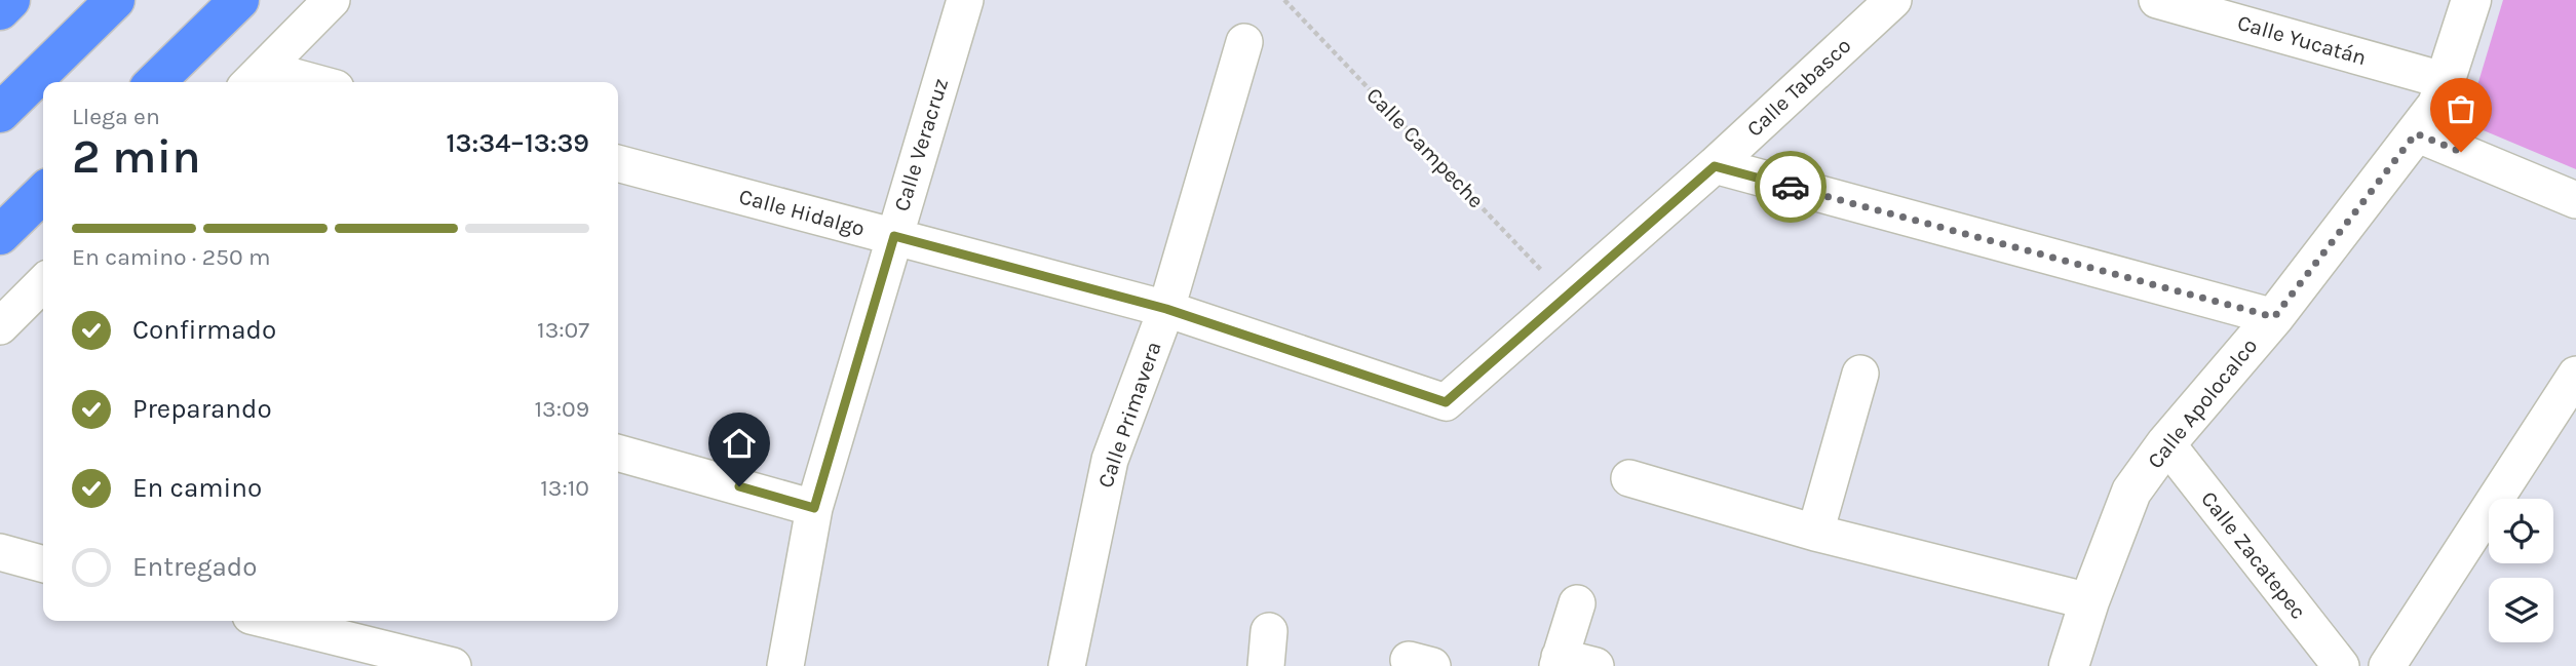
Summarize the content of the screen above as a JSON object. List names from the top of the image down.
{
  "streets": {
    "street": [
      "Calle Yucatán",
      "Calle Tabasco",
      "Calle Veracruz",
      "Calle Hidalgo",
      "Calle Apolocalco",
      "Calle Primavera",
      "Calle Zacatepec"
    ],
    "path": ["Calle Campeche"]
  },
  "crossings": [
    ["Calle Yucatán", "Calle Apolocalco"],
    ["Calle Tabasco", "Calle Campeche"],
    ["Calle Tabasco", "Calle Hidalgo"],
    ["Calle Veracruz", "Calle Hidalgo"],
    ["Calle Hidalgo", "Calle Primavera"],
    ["Calle Apolocalco", "Calle Zacatepec"]
  ],
  "page": {
    "heading": ["2 min", "Llega en", "13:34–13:39"],
    "bar": "En camino · 250 m",
    "list": [
      ["Confirmado", "13:07"],
      ["Preparando", "13:09"],
      ["En camino", "13:10"],
      "Entregado"
    ]
  }
}
